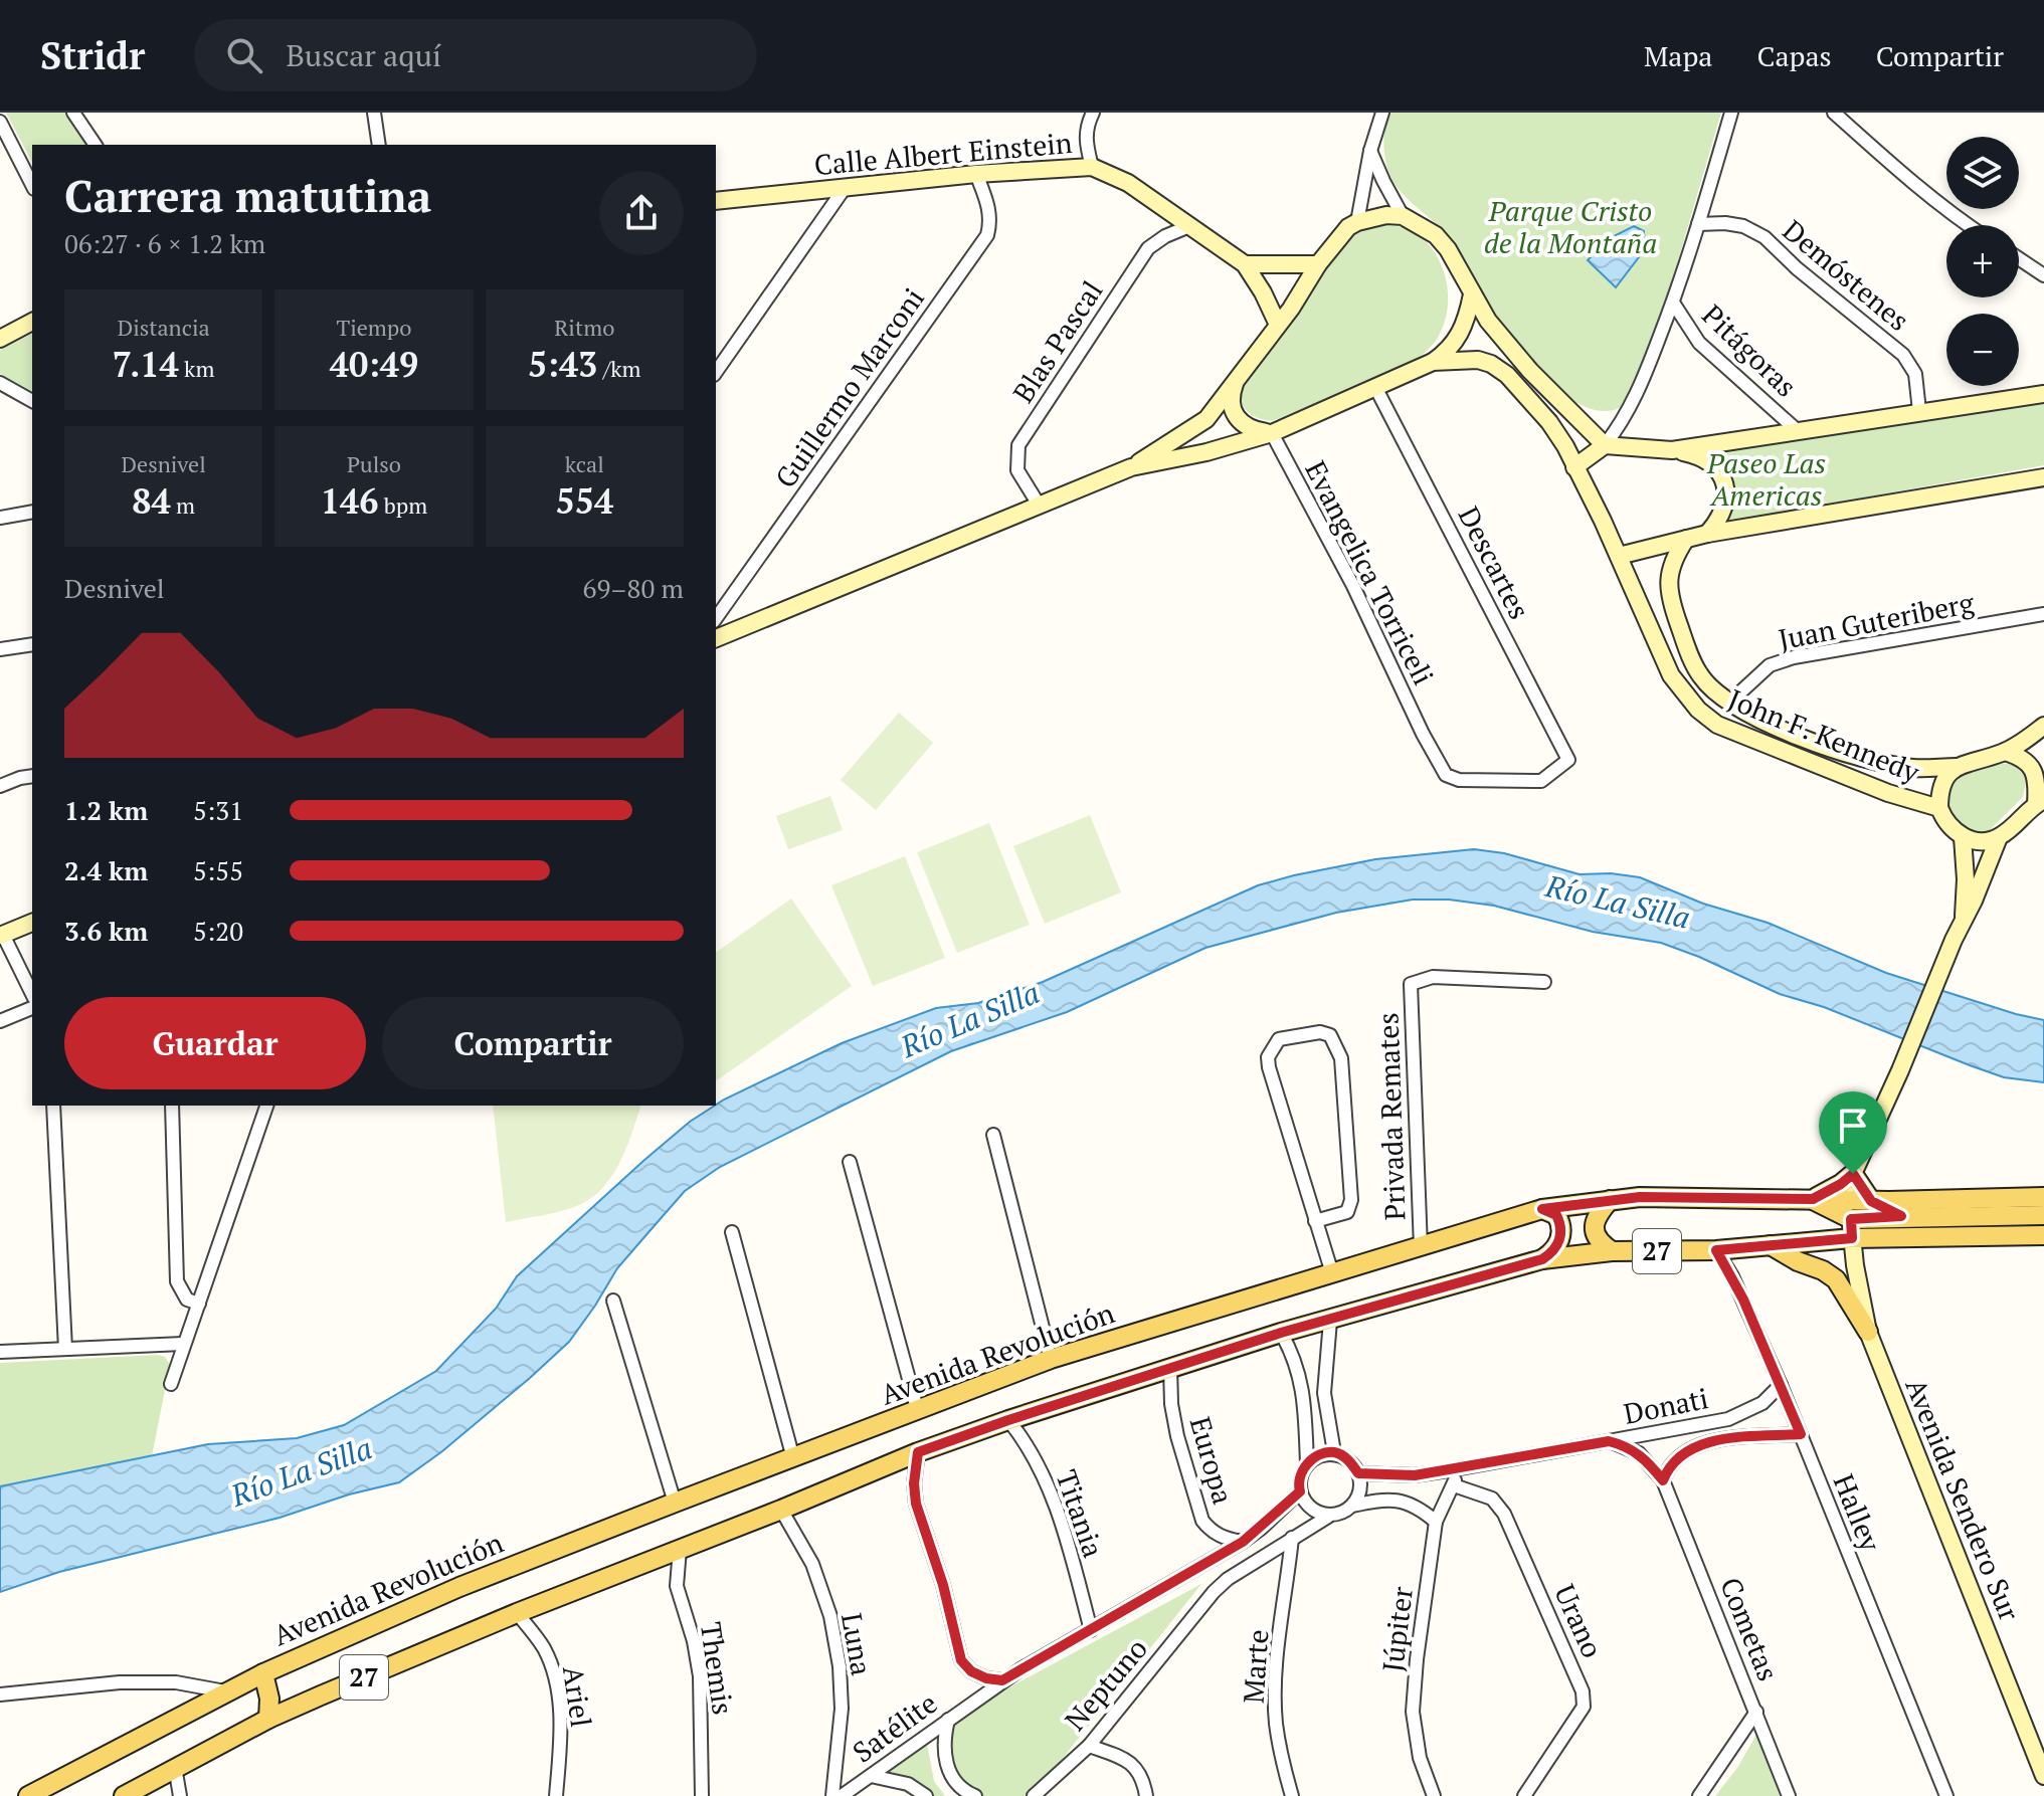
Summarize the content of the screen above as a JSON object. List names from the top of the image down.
{
  "streets": {
    "main road": ["27", "Avenida Revolución"],
    "street": [
      "Calle Albert Einstein",
      "Demóstenes",
      "Blas Pascal",
      "Pitágoras",
      "Guillermo Marconi",
      "Descartes",
      "Evangelica Torriceli",
      "Juan Guteriberg",
      "John F. Kennedy",
      "Privada Remates",
      "Donati",
      "Europa",
      "Avenida Sendero Sur",
      "Halley",
      "Titania",
      "Urano",
      "Júpiter",
      "Cometas",
      "Luna",
      "Marte",
      "Themis",
      "Neptuno",
      "Ariel",
      "Satélite"
    ]
  },
  "crossings": [
    ["Calle Albert Einstein", "Blas Pascal"],
    ["Calle Albert Einstein", "Guillermo Marconi"],
    ["Descartes", "Evangelica Torriceli"],
    ["Juan Guteriberg", "John F. Kennedy"],
    ["Privada Remates", "Avenida Revolución"],
    ["27", "Europa"],
    ["27", "Avenida Sendero Sur"],
    ["27", "Halley"],
    ["27", "Titania"],
    ["27", "Luna"],
    ["27", "Themis"],
    ["27", "Ariel"],
    ["Donati", "Halley"],
    ["Donati", "Júpiter"],
    ["Donati", "Cometas"],
    ["Donati", "Neptuno"],
    ["Donati", "Satélite"],
    ["Europa", "Satélite"],
    ["Titania", "Satélite"],
    ["Urano", "Júpiter"],
    ["Marte", "Neptuno"],
    ["Neptuno", "Satélite"]
  ],
  "water": ["Río La Silla"],
  "parks": ["Parque Cristo de la Montaña", "Paseo Las Americas"],
  "page": {
    "header": "Stridr",
    "search": "Buscar aquí",
    "nav": ["Mapa", "Capas", "Compartir"],
    "map_buttons": ["+", "−"],
    "heading": ["Carrera matutina", "06:27 · 6 × 1.2 km"],
    "stats": [
      ["Distancia", "7.14 km"],
      ["Tiempo", "40:49"],
      ["Ritmo", "5:43 /km"],
      ["Desnivel", "84 m"],
      ["Pulso", "146 bpm"],
      ["kcal", "554"]
    ],
    "chart": ["Desnivel", "69–80 m"],
    "list": [
      {
        "name": "1.2 km",
        "note": "5:31"
      },
      {
        "name": "2.4 km",
        "note": "5:55"
      },
      {
        "name": "3.6 km",
        "note": "5:20"
      }
    ],
    "buttons": ["Guardar", "Compartir"]
  }
}
